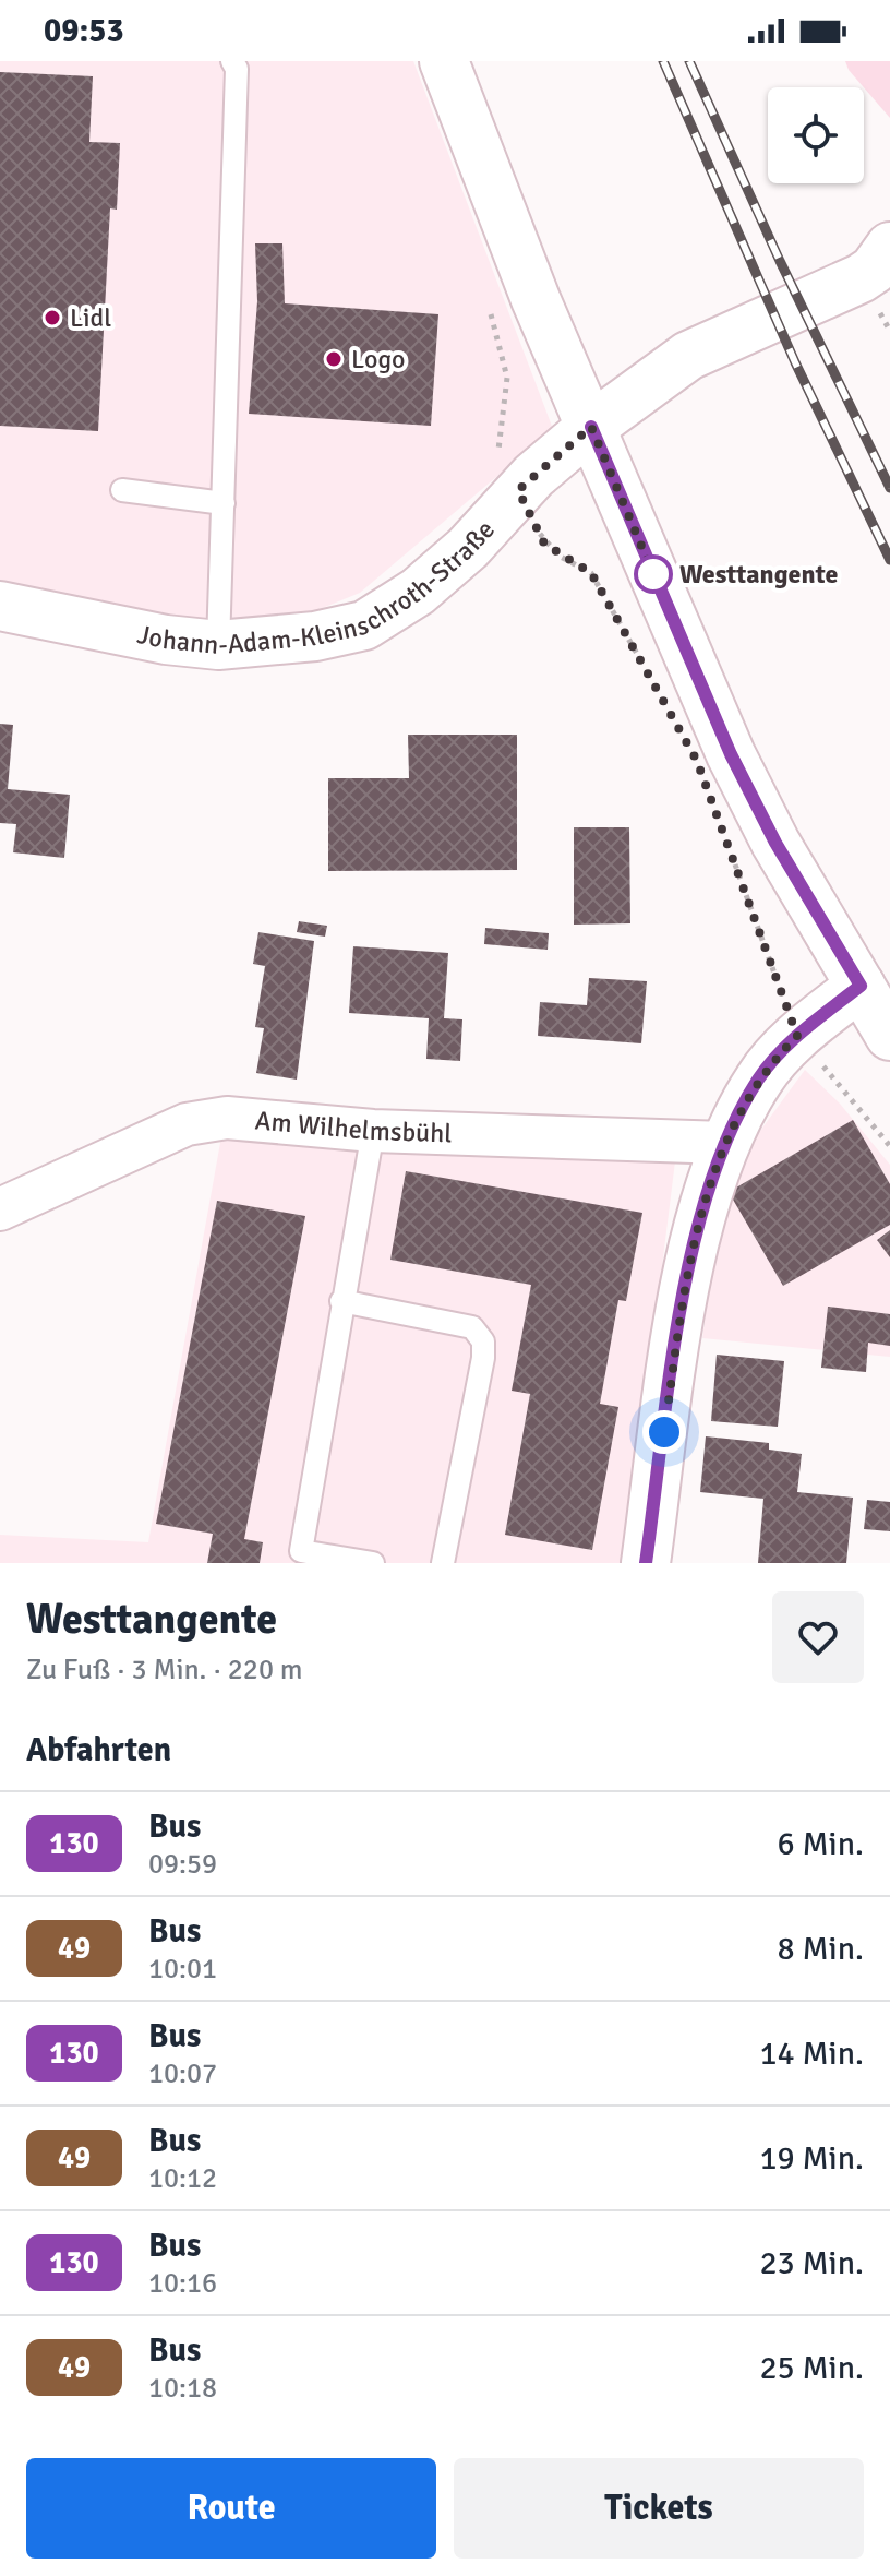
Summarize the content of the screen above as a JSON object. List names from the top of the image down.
{
  "streets": {
    "main road": ["Johann-Adam-Kleinschroth-Straße"],
    "street": ["Am Wilhelmsbühl"]
  },
  "places": ["Lidl", "Logo", "Westtangente"],
  "lines": ["bus line 130"],
  "page": {
    "status": "09:53",
    "heading": [
      ["Westtangente", "Zu Fuß · 3 Min. · 220 m"],
      "Abfahrten"
    ],
    "list": [
      {
        "mark": "130",
        "name": "Bus",
        "note": "09:59",
        "value": "6 Min."
      },
      {
        "mark": "49",
        "name": "Bus",
        "note": "10:01",
        "value": "8 Min."
      },
      {
        "mark": "130",
        "name": "Bus",
        "note": "10:07",
        "value": "14 Min."
      },
      {
        "mark": "49",
        "name": "Bus",
        "note": "10:12",
        "value": "19 Min."
      },
      {
        "mark": "130",
        "name": "Bus",
        "note": "10:16",
        "value": "23 Min."
      },
      {
        "mark": "49",
        "name": "Bus",
        "note": "10:18",
        "value": "25 Min."
      }
    ],
    "buttons": ["Route", "Tickets"]
  }
}
